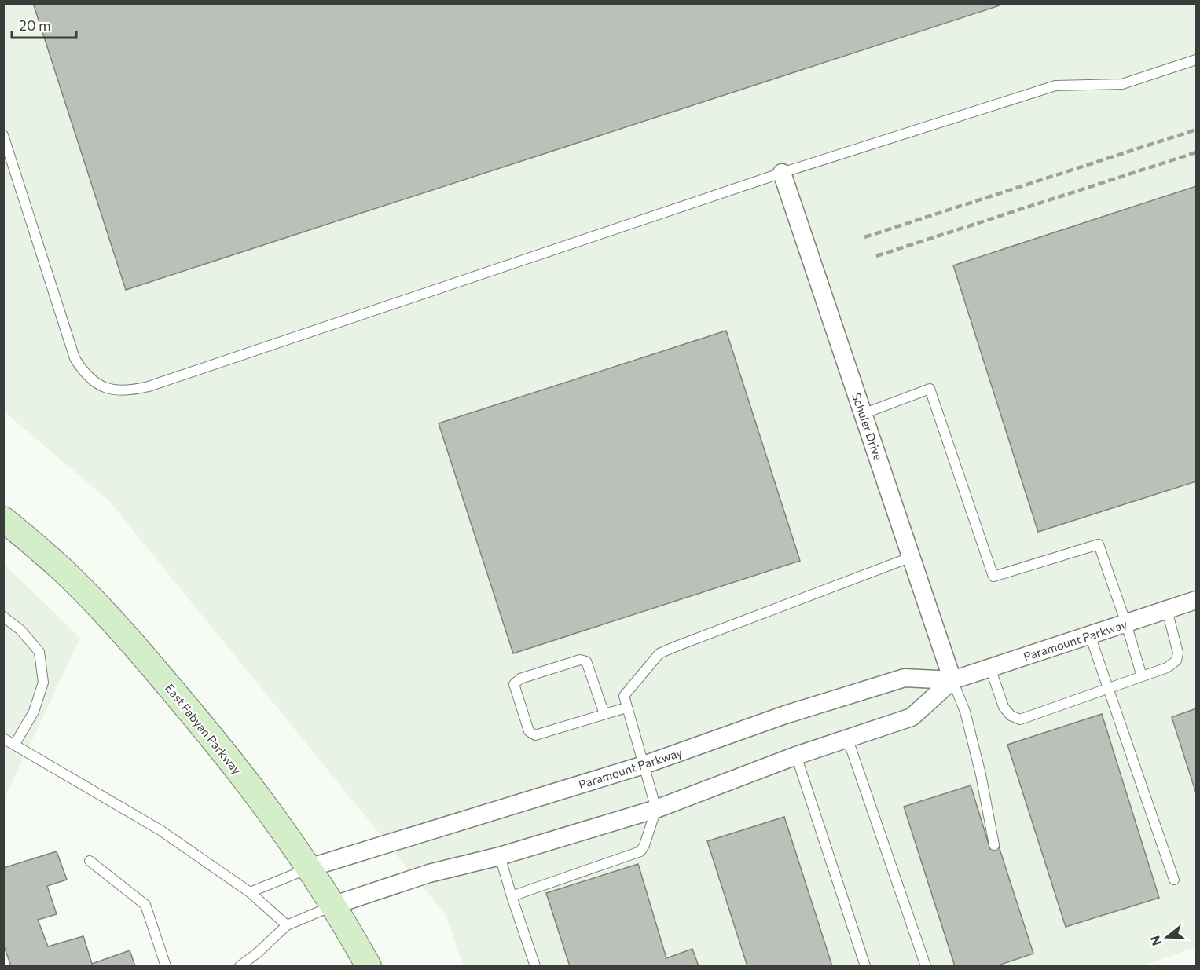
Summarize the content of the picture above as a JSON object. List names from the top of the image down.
{
  "streets": {
    "main road": ["East Fabyan Parkway"],
    "street": ["Schuler Drive", "Paramount Parkway"]
  },
  "crossings": [
    ["Schuler Drive", "Paramount Parkway"],
    ["Paramount Parkway", "East Fabyan Parkway"]
  ],
  "scale_bar": "20 m",
  "north": "left"
}
